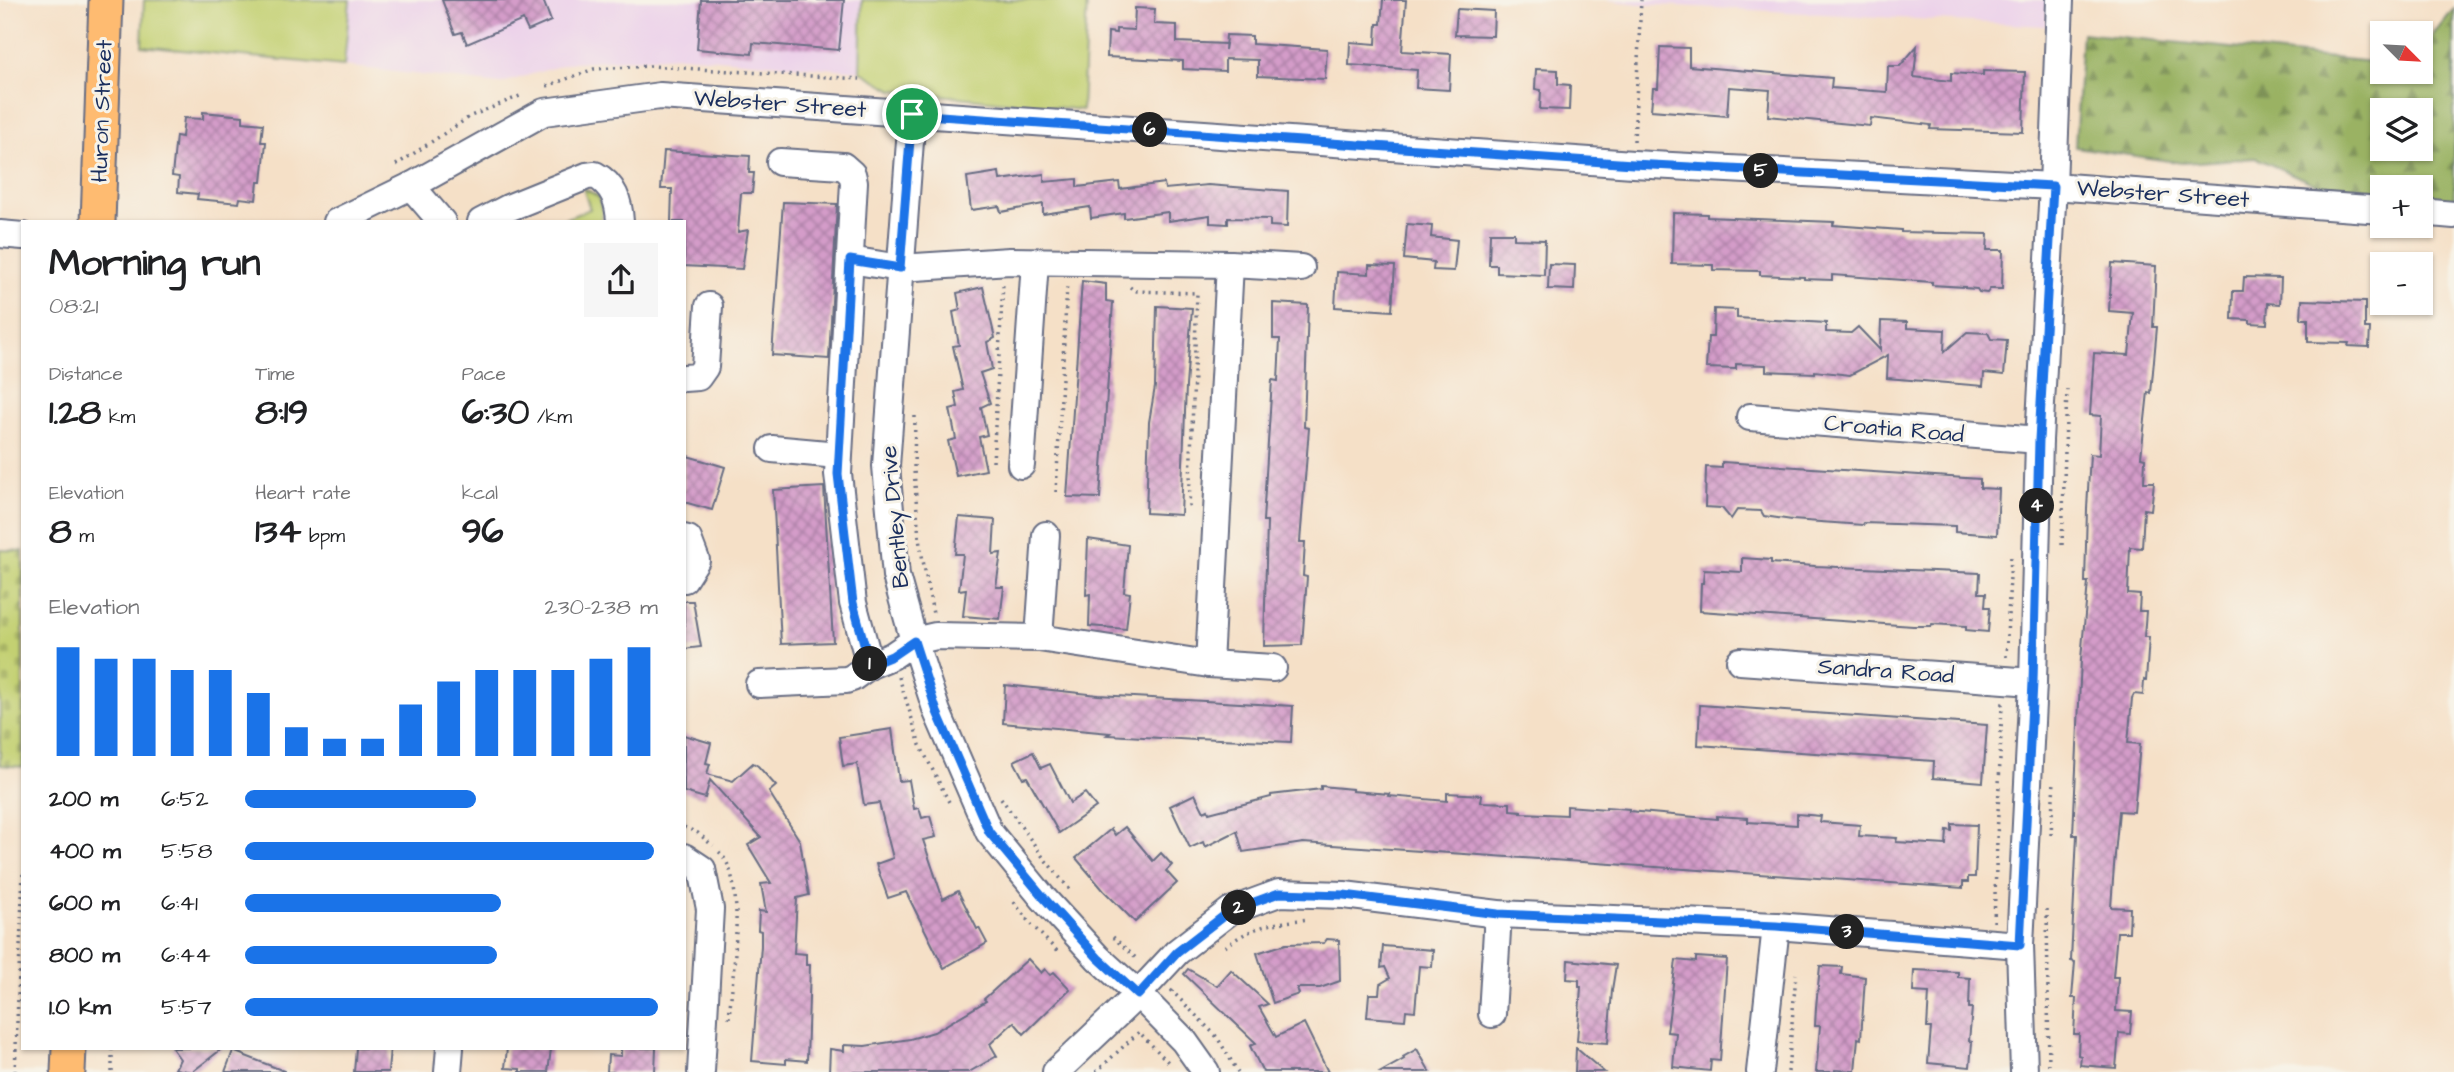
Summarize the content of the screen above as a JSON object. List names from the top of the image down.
{
  "streets": {
    "main road": ["Huron Street"],
    "street": [
      "Webster Street",
      "Croatia Road",
      "Bentley Drive",
      "Sandra Road"
    ]
  },
  "crossings": [
    ["Webster Street", "Bentley Drive"]
  ],
  "north": "bottom right",
  "page": {
    "map_buttons": ["+", "−"],
    "pins": [
      "6",
      "5",
      "4",
      "1",
      "2",
      "3"
    ],
    "heading": ["Morning run", "08:21"],
    "stats": [
      ["Distance", "1.28 km"],
      ["Time", "8:19"],
      ["Pace", "6:30 /km"],
      ["Elevation", "8 m"],
      ["Heart rate", "134 bpm"],
      ["kcal", "96"]
    ],
    "chart": ["Elevation", "230–238 m"],
    "list": [
      {
        "name": "200 m",
        "note": "6:52"
      },
      {
        "name": "400 m",
        "note": "5:58"
      },
      {
        "name": "600 m",
        "note": "6:41"
      },
      {
        "name": "800 m",
        "note": "6:44"
      },
      {
        "name": "1.0 km",
        "note": "5:57"
      }
    ]
  }
}
